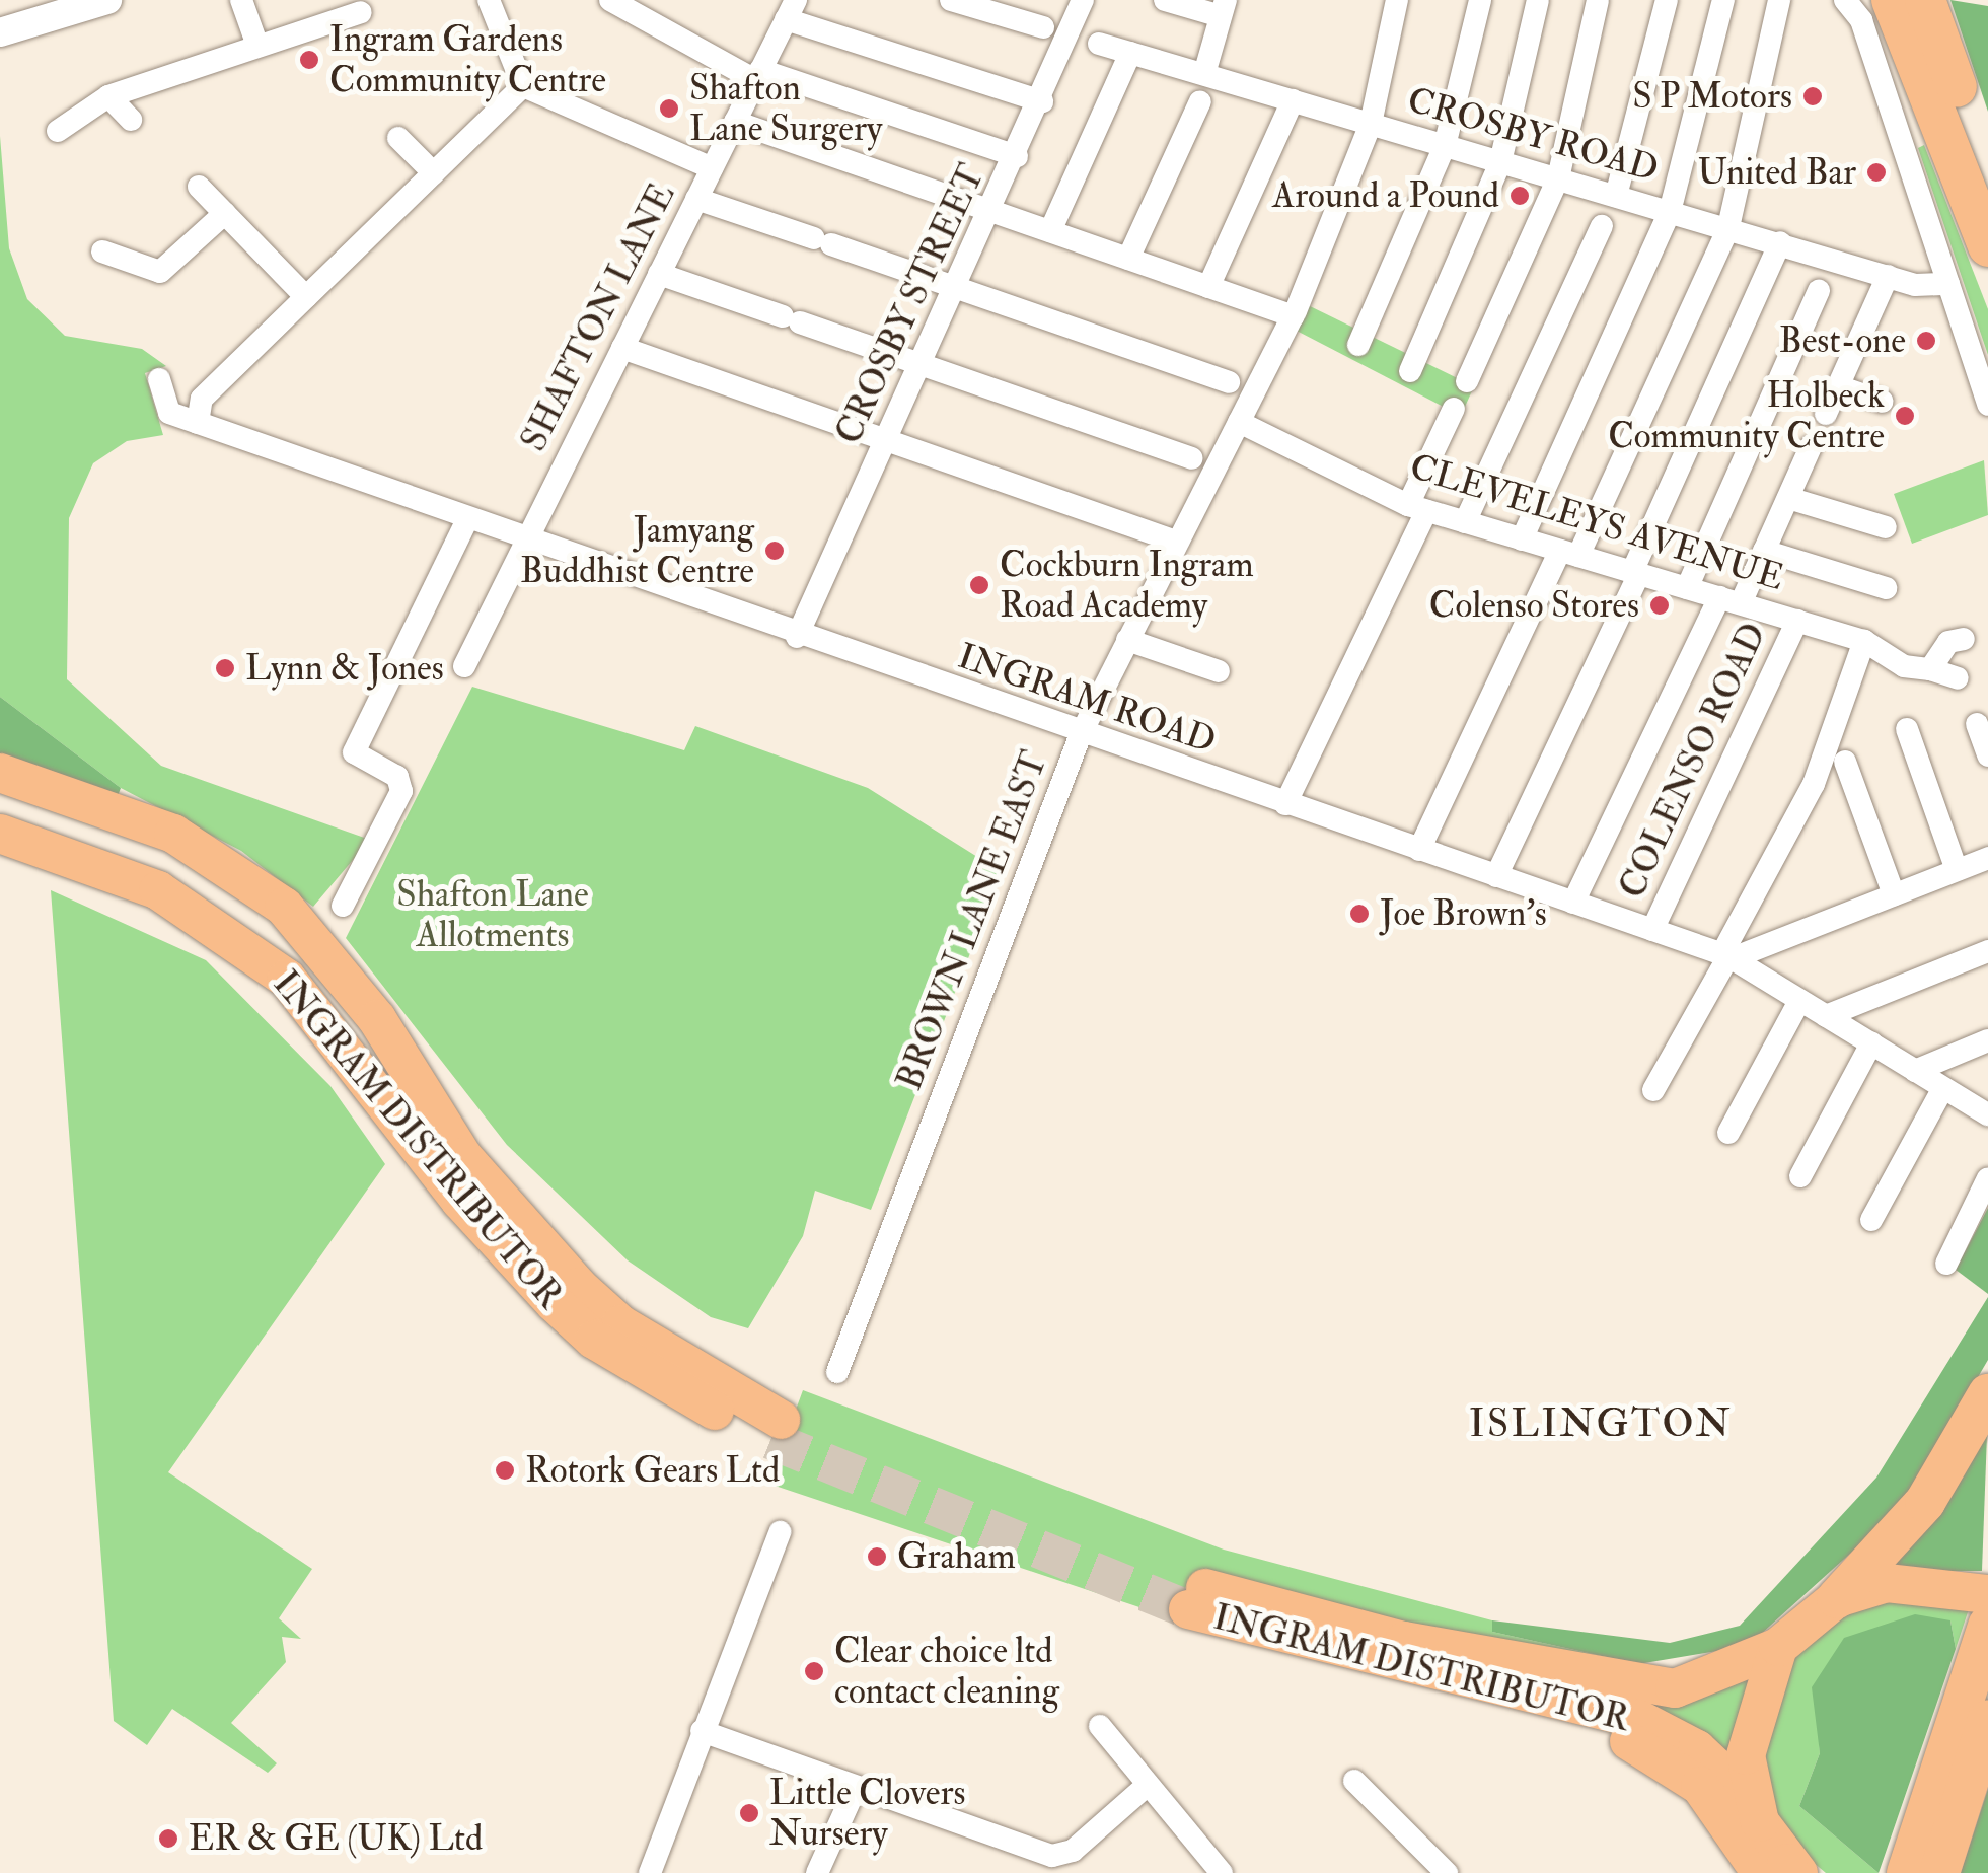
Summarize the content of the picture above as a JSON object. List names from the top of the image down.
{
  "streets": {
    "highway": ["INGRAM DISTRIBUTOR"],
    "street": [
      "CROSBY ROAD",
      "CROSBY STREET",
      "SHAFTON LANE",
      "CLEVELEYS AVENUE",
      "INGRAM ROAD",
      "COLENSO ROAD",
      "BROWN LANE EAST"
    ]
  },
  "crossings": [
    ["CROSBY ROAD", "BROWN LANE EAST"],
    ["CROSBY STREET", "INGRAM ROAD"],
    ["SHAFTON LANE", "INGRAM ROAD"],
    ["CLEVELEYS AVENUE", "COLENSO ROAD"],
    ["CLEVELEYS AVENUE", "BROWN LANE EAST"],
    ["INGRAM ROAD", "COLENSO ROAD"],
    ["INGRAM ROAD", "BROWN LANE EAST"]
  ],
  "districts": ["ISLINGTON"],
  "parks": ["Shafton Lane Allotments"],
  "places": [
    "Ingram Gardens Community Centre",
    "S P Motors",
    "Shafton Lane Surgery",
    "United Bar",
    "Around a Pound",
    "Best-one",
    "Holbeck Community Centre",
    "Jamyang Buddhist Centre",
    "Cockburn Ingram Road Academy",
    "Colenso Stores",
    "Lynn & Jones",
    "Joe Brown's",
    "Rotork Gears Ltd",
    "Graham",
    "Clear choice ltd contact cleaning",
    "Little Clovers Nursery",
    "ER & GE (UK) Ltd"
  ]
}
